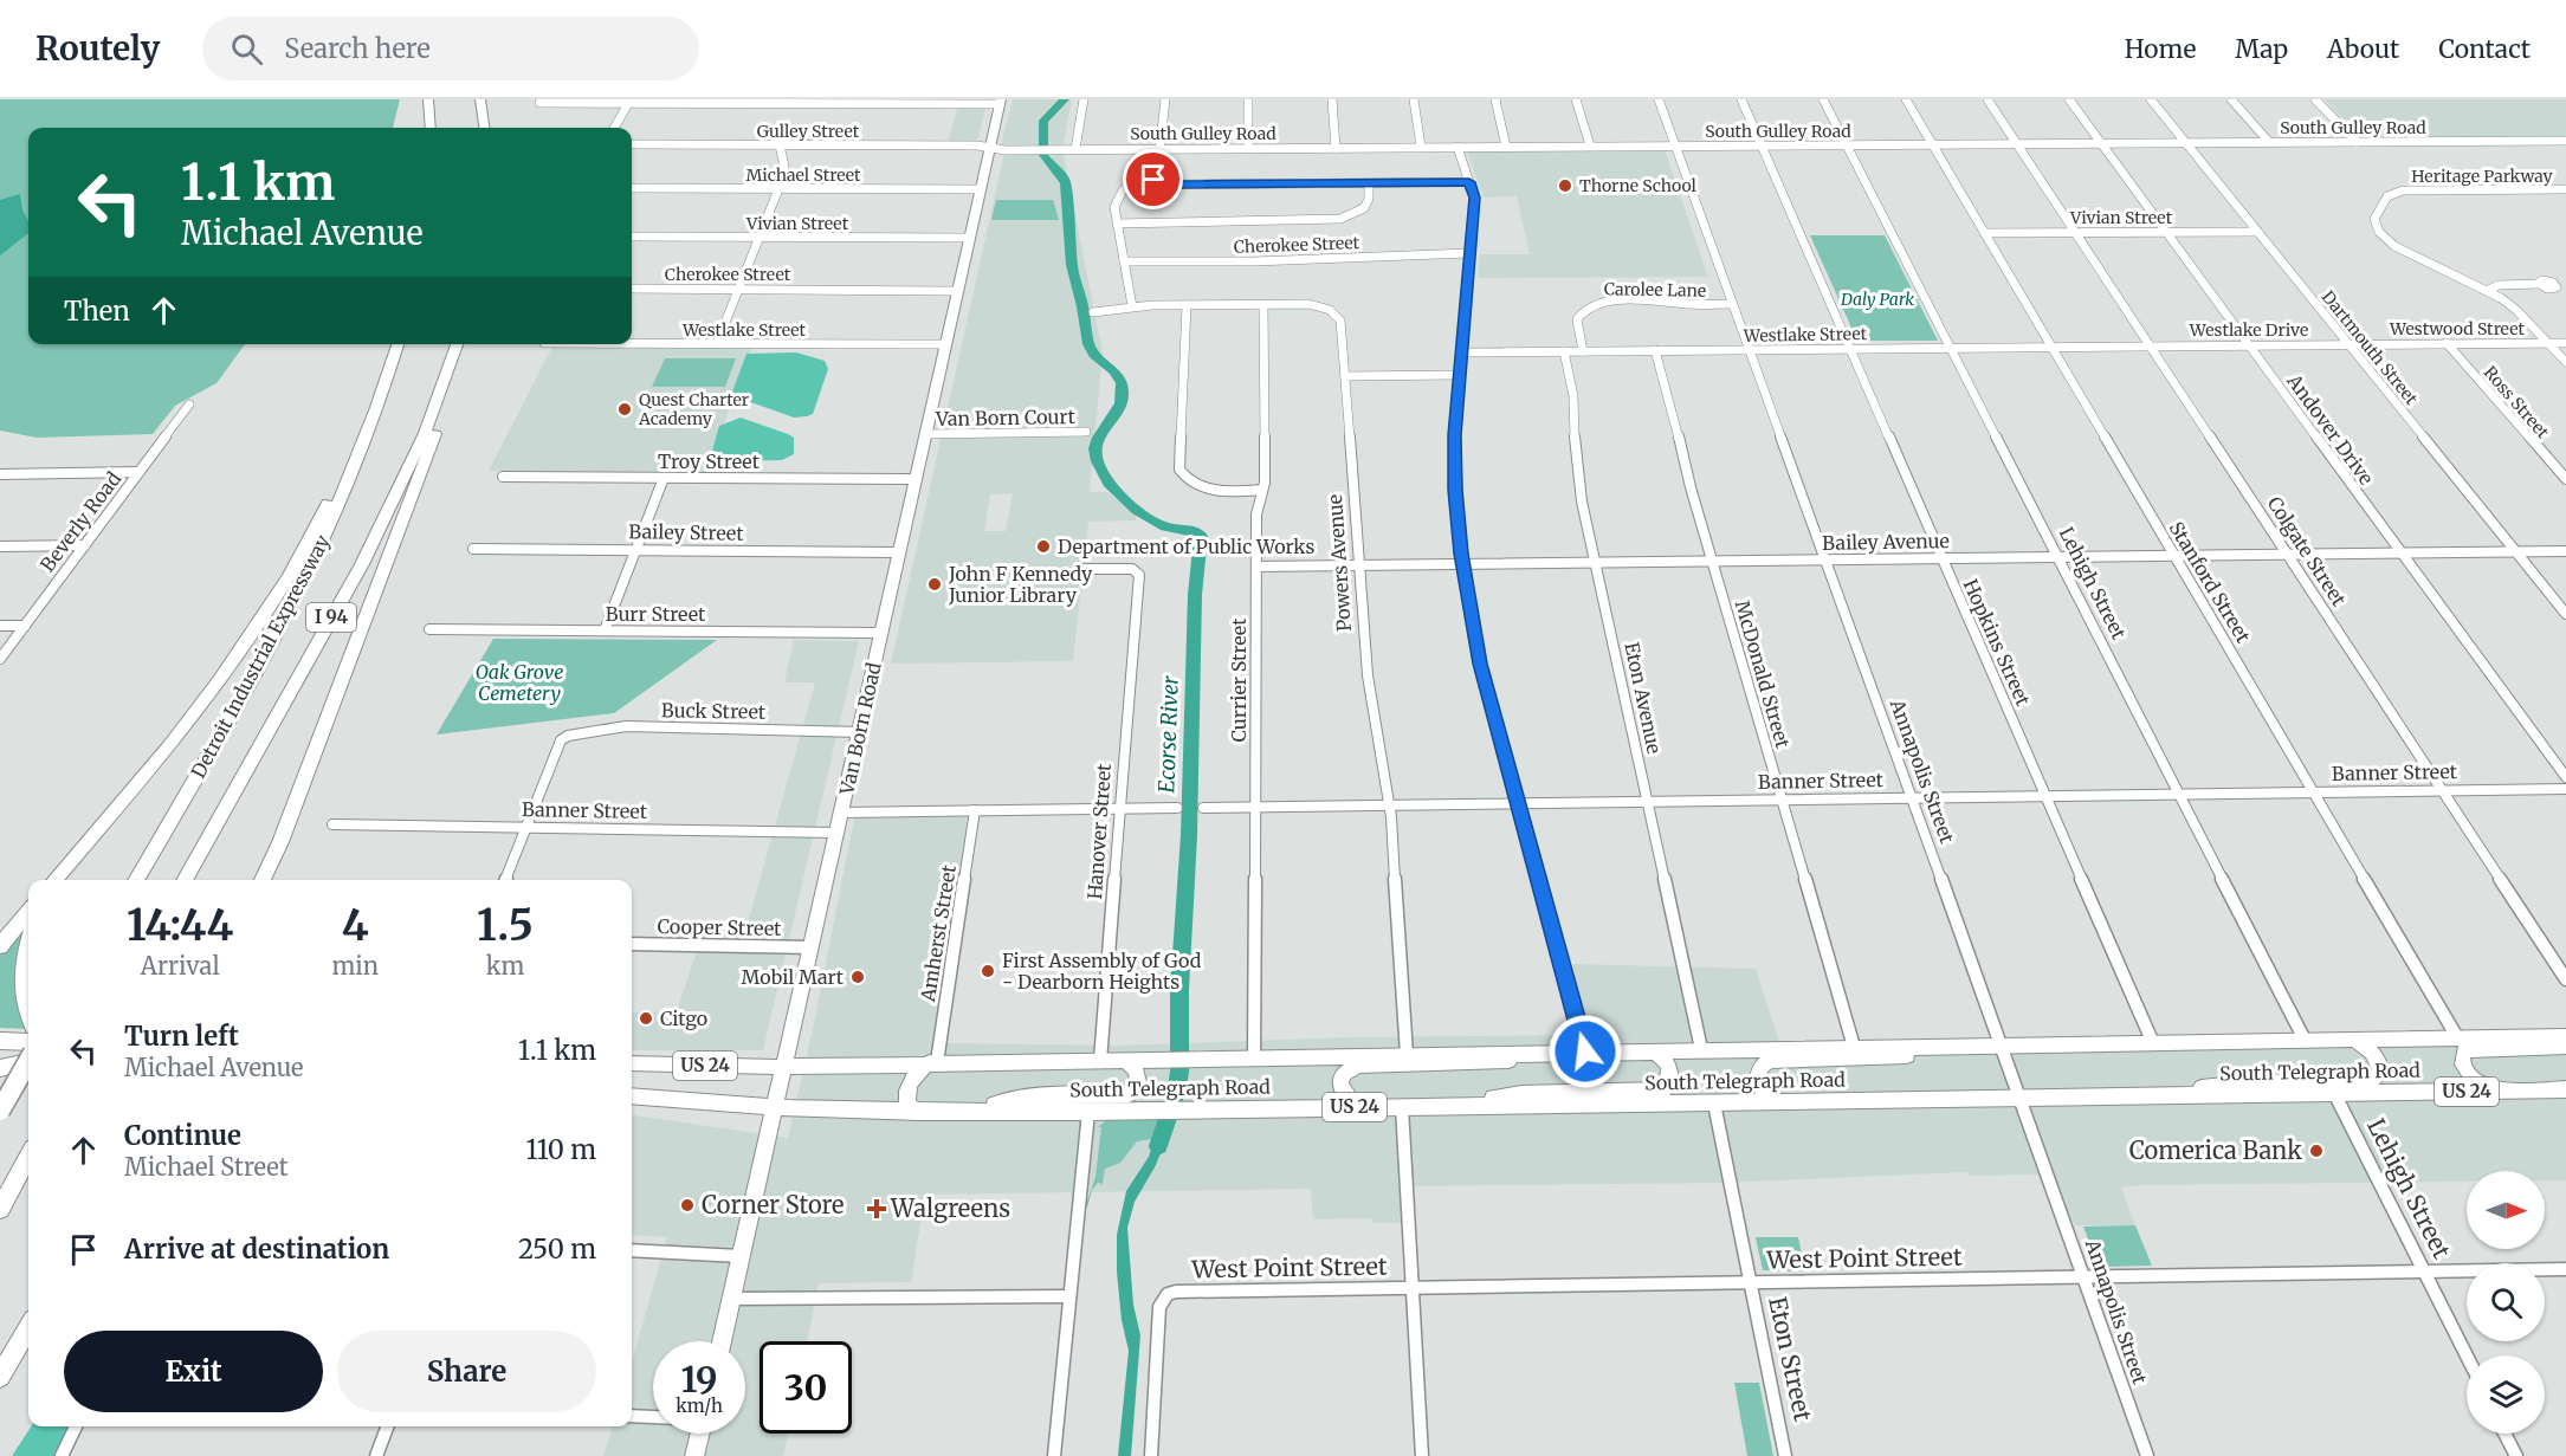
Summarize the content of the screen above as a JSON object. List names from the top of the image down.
{
  "streets": {
    "highway": ["I 94", "Detroit Industrial Expressway"],
    "main road": ["Van Born Road", "US 24", "South Telegraph Road"],
    "street": [
      "South Gulley Road",
      "Gulley Street",
      "Michael Street",
      "Heritage Parkway",
      "Vivian Street",
      "Cherokee Street",
      "Carolee Lane",
      "Westwood Street",
      "Westlake Street",
      "Westlake Drive",
      "Dartmouth Street",
      "Ross Street",
      "Van Born Court",
      "Andover Drive",
      "Troy Street",
      "Beverly Road",
      "Bailey Street",
      "Bailey Avenue",
      "Colgate Street",
      "Powers Avenue",
      "Stanford Street",
      "Lehigh Street",
      "Burr Street",
      "Hopkins Street",
      "McDonald Street",
      "Currier Street",
      "Eton Avenue",
      "Buck Street",
      "Annapolis Street",
      "Banner Street",
      "Hanover Street",
      "Cooper Street",
      "Amherst Street",
      "West Point Street",
      "Eton Street"
    ]
  },
  "crossings": [
    ["South Gulley Road", "Gulley Street"],
    ["South Gulley Road", "Dartmouth Street"],
    ["South Gulley Road", "Andover Drive"],
    ["South Gulley Road", "Colgate Street"],
    ["South Gulley Road", "Stanford Street"],
    ["South Gulley Road", "Lehigh Street"],
    ["South Gulley Road", "Hopkins Street"],
    ["South Gulley Road", "Van Born Road"],
    ["South Gulley Road", "Annapolis Street"],
    ["Gulley Street", "Van Born Road"],
    ["Michael Street", "Van Born Road"],
    ["Heritage Parkway", "Westwood Street"],
    ["Vivian Street", "Dartmouth Street"],
    ["Vivian Street", "Andover Drive"],
    ["Vivian Street", "Colgate Street"],
    ["Vivian Street", "Stanford Street"],
    ["Vivian Street", "Van Born Road"],
    ["Cherokee Street", "Van Born Road"],
    ["Carolee Lane", "Westlake Street"],
    ["Carolee Lane", "Annapolis Street"],
    ["Westwood Street", "Westlake Drive"],
    ["Westwood Street", "Dartmouth Street"],
    ["Westwood Street", "Ross Street"],
    ["Westlake Street", "Westlake Drive"],
    ["Westlake Street", "Colgate Street"],
    ["Westlake Street", "Stanford Street"],
    ["Westlake Street", "Lehigh Street"],
    ["Westlake Street", "Hopkins Street"],
    ["Westlake Street", "McDonald Street"],
    ["Westlake Street", "Eton Avenue"],
    ["Westlake Street", "Van Born Road"],
    ["Westlake Street", "Annapolis Street"],
    ["Westlake Drive", "Dartmouth Street"],
    ["Westlake Drive", "Andover Drive"],
    ["Westlake Drive", "Colgate Street"],
    ["Dartmouth Street", "Bailey Avenue"],
    ["Van Born Court", "Van Born Road"],
    ["Andover Drive", "Bailey Avenue"],
    ["Troy Street", "Van Born Road"],
    ["Bailey Street", "Van Born Road"],
    ["Bailey Avenue", "Colgate Street"],
    ["Bailey Avenue", "Powers Avenue"],
    ["Bailey Avenue", "Stanford Street"],
    ["Bailey Avenue", "Lehigh Street"],
    ["Bailey Avenue", "Hopkins Street"],
    ["Bailey Avenue", "McDonald Street"],
    ["Bailey Avenue", "Currier Street"],
    ["Bailey Avenue", "Eton Avenue"],
    ["Bailey Avenue", "Annapolis Street"],
    ["Colgate Street", "Banner Street"],
    ["Powers Avenue", "Currier Street"],
    ["Powers Avenue", "Banner Street"],
    ["Powers Avenue", "South Telegraph Road"],
    ["Stanford Street", "Banner Street"],
    ["Stanford Street", "South Telegraph Road"],
    ["Lehigh Street", "Banner Street"],
    ["Lehigh Street", "South Telegraph Road"],
    ["Lehigh Street", "West Point Street"],
    ["Burr Street", "Van Born Road"],
    ["Hopkins Street", "Banner Street"],
    ["Hopkins Street", "South Telegraph Road"],
    ["McDonald Street", "Banner Street"],
    ["McDonald Street", "South Telegraph Road"],
    ["Currier Street", "Banner Street"],
    ["Currier Street", "South Telegraph Road"],
    ["Eton Avenue", "Banner Street"],
    ["Eton Avenue", "South Telegraph Road"],
    ["Buck Street", "Van Born Road"],
    ["Buck Street", "Banner Street"],
    ["Van Born Road", "Banner Street"],
    ["Van Born Road", "Cooper Street"],
    ["Van Born Road", "South Telegraph Road"],
    ["Annapolis Street", "Banner Street"],
    ["Annapolis Street", "South Telegraph Road"],
    ["Annapolis Street", "West Point Street"],
    ["Hanover Street", "South Telegraph Road"],
    ["Amherst Street", "South Telegraph Road"],
    ["South Telegraph Road", "Eton Street"],
    ["West Point Street", "Eton Street"]
  ],
  "water": ["Ecorse River"],
  "parks": ["Daly Park", "Oak Grove Cemetery"],
  "places": {
    "other": [
      "Thorne School",
      "Quest Charter Academy",
      "Department of Public Works",
      "John F Kennedy Junior Library",
      "First Assembly of God - Dearborn Heights",
      "Mobil Mart",
      "Citgo",
      "Comerica Bank",
      "Corner Store"
    ],
    "health": ["Walgreens"]
  },
  "north": "right",
  "page": {
    "header": "Routely",
    "search": "Search here",
    "nav": [
      "Home",
      "Map",
      "About",
      "Contact"
    ],
    "turn": ["1.1 km", "Michael Avenue"],
    "then": "Then",
    "eta": [
      "14:44",
      "Arrival",
      "4",
      "min",
      "1.5",
      "km"
    ],
    "list": [
      {
        "name": "Turn left",
        "note": "Michael Avenue",
        "value": "1.1 km"
      },
      {
        "name": "Continue",
        "note": "Michael Street",
        "value": "110 m"
      },
      {
        "name": "Arrive at destination",
        "value": "250 m"
      }
    ],
    "buttons": ["Exit", "Share"],
    "speed": "19 km/h",
    "limit": "30"
  }
}
